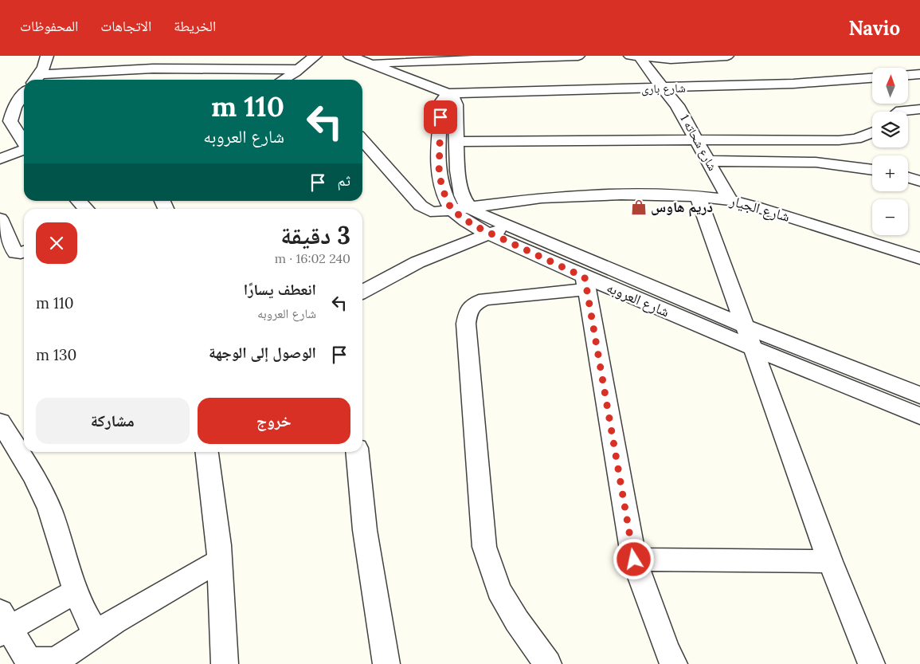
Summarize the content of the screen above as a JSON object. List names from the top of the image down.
{
  "streets": {
    "street": [
      "شارع بارى",
      "شارع شحاته 1",
      "شارع الجيار",
      "شارع العروبه"
    ]
  },
  "crossings": [
    ["شارع بارى", "شارع شحاته 1"],
    ["شارع بارى", "شارع العروبه"],
    ["شارع شحاته 1", "شارع الجيار"],
    ["شارع الجيار", "شارع العروبه"]
  ],
  "places": {
    "shop": ["دريم هاوس"]
  },
  "north": "top",
  "page": {
    "header": "Navio",
    "nav": ["الخريطة", "الاتجاهات", "المحفوظات"],
    "map_buttons": ["+", "−"],
    "turn": ["110 m", "شارع العروبه"],
    "then": "ثم",
    "heading": ["3 دقيقة", "240 m · 16:02"],
    "list": [
      {
        "name": "انعطف يسارًا",
        "note": "شارع العروبه",
        "value": "110 m"
      },
      {
        "name": "الوصول إلى الوجهة",
        "value": "130 m"
      }
    ],
    "buttons": ["خروج", "مشاركة"]
  }
}
